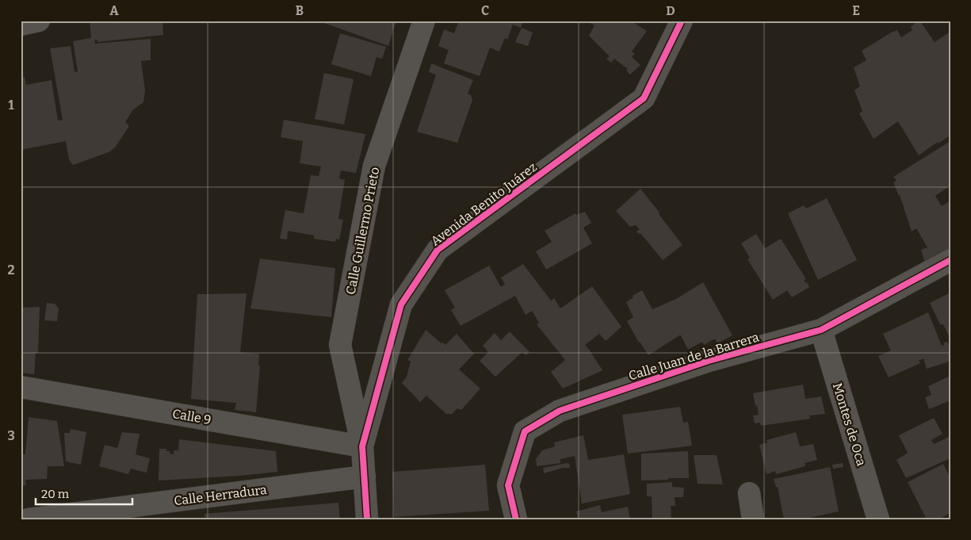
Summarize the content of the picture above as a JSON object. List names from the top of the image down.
{
  "streets": {
    "street": [
      "Avenida Benito Juárez",
      "Calle Guillermo Prieto",
      "Calle Juan de la Barrera",
      "Calle 9",
      "Montes de Oca",
      "Calle Herradura"
    ]
  },
  "crossings": [
    ["Avenida Benito Juárez", "Calle Guillermo Prieto"],
    ["Avenida Benito Juárez", "Calle 9"],
    ["Avenida Benito Juárez", "Calle Herradura"],
    ["Calle Guillermo Prieto", "Calle 9"],
    ["Calle Juan de la Barrera", "Montes de Oca"]
  ],
  "scale_bar": "20 m",
  "grid": {
    "columns": [
      "A",
      "B",
      "C",
      "D",
      "E"
    ],
    "rows": ["1", "2", "3"]
  }
}
